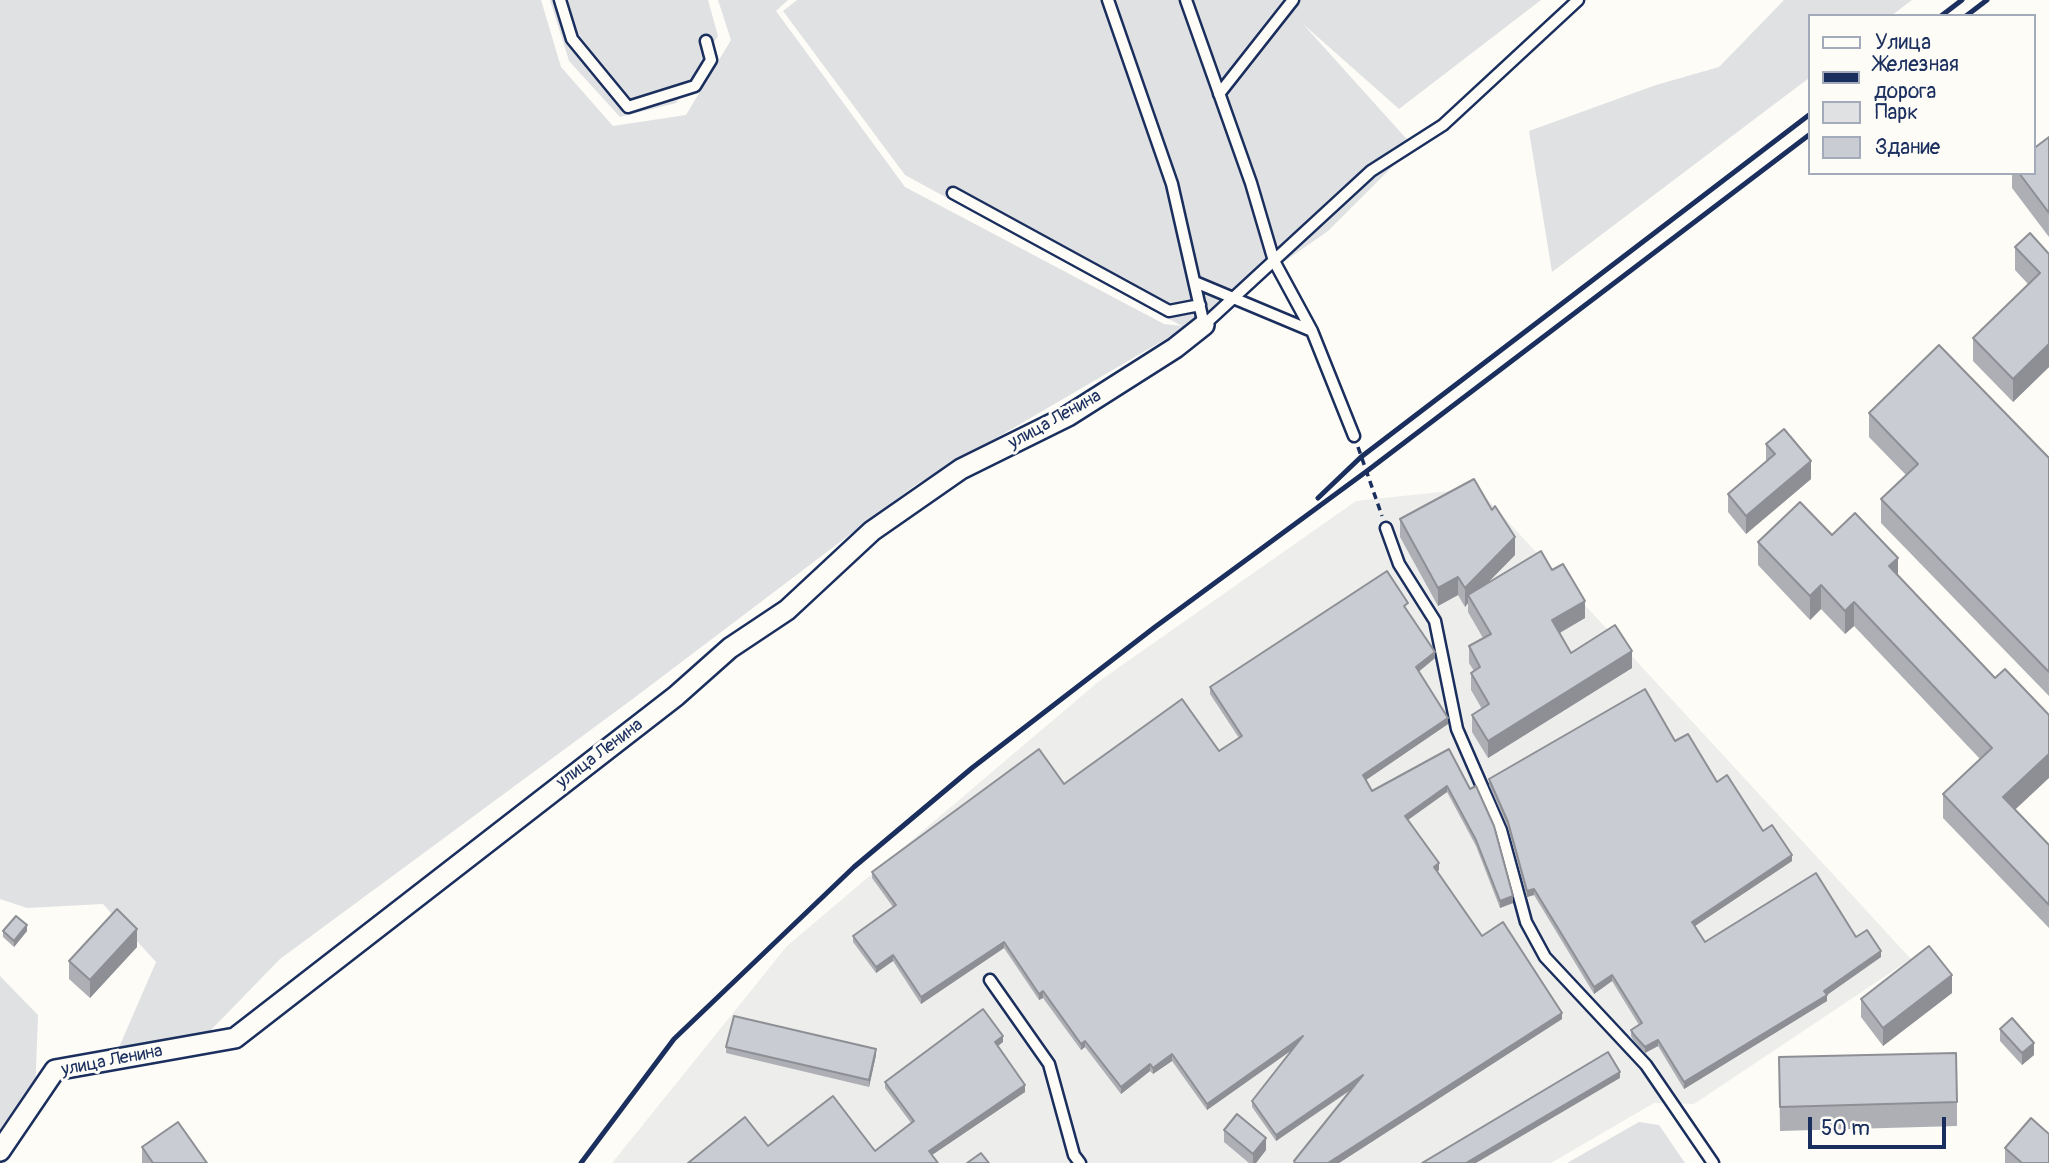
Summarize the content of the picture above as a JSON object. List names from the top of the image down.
{
  "streets": {
    "street": ["улица Ленина"]
  },
  "legend": [
    "Улица",
    "Железная дорога",
    "Парк",
    "Здание"
  ],
  "scale_bar": "50 m"
}
